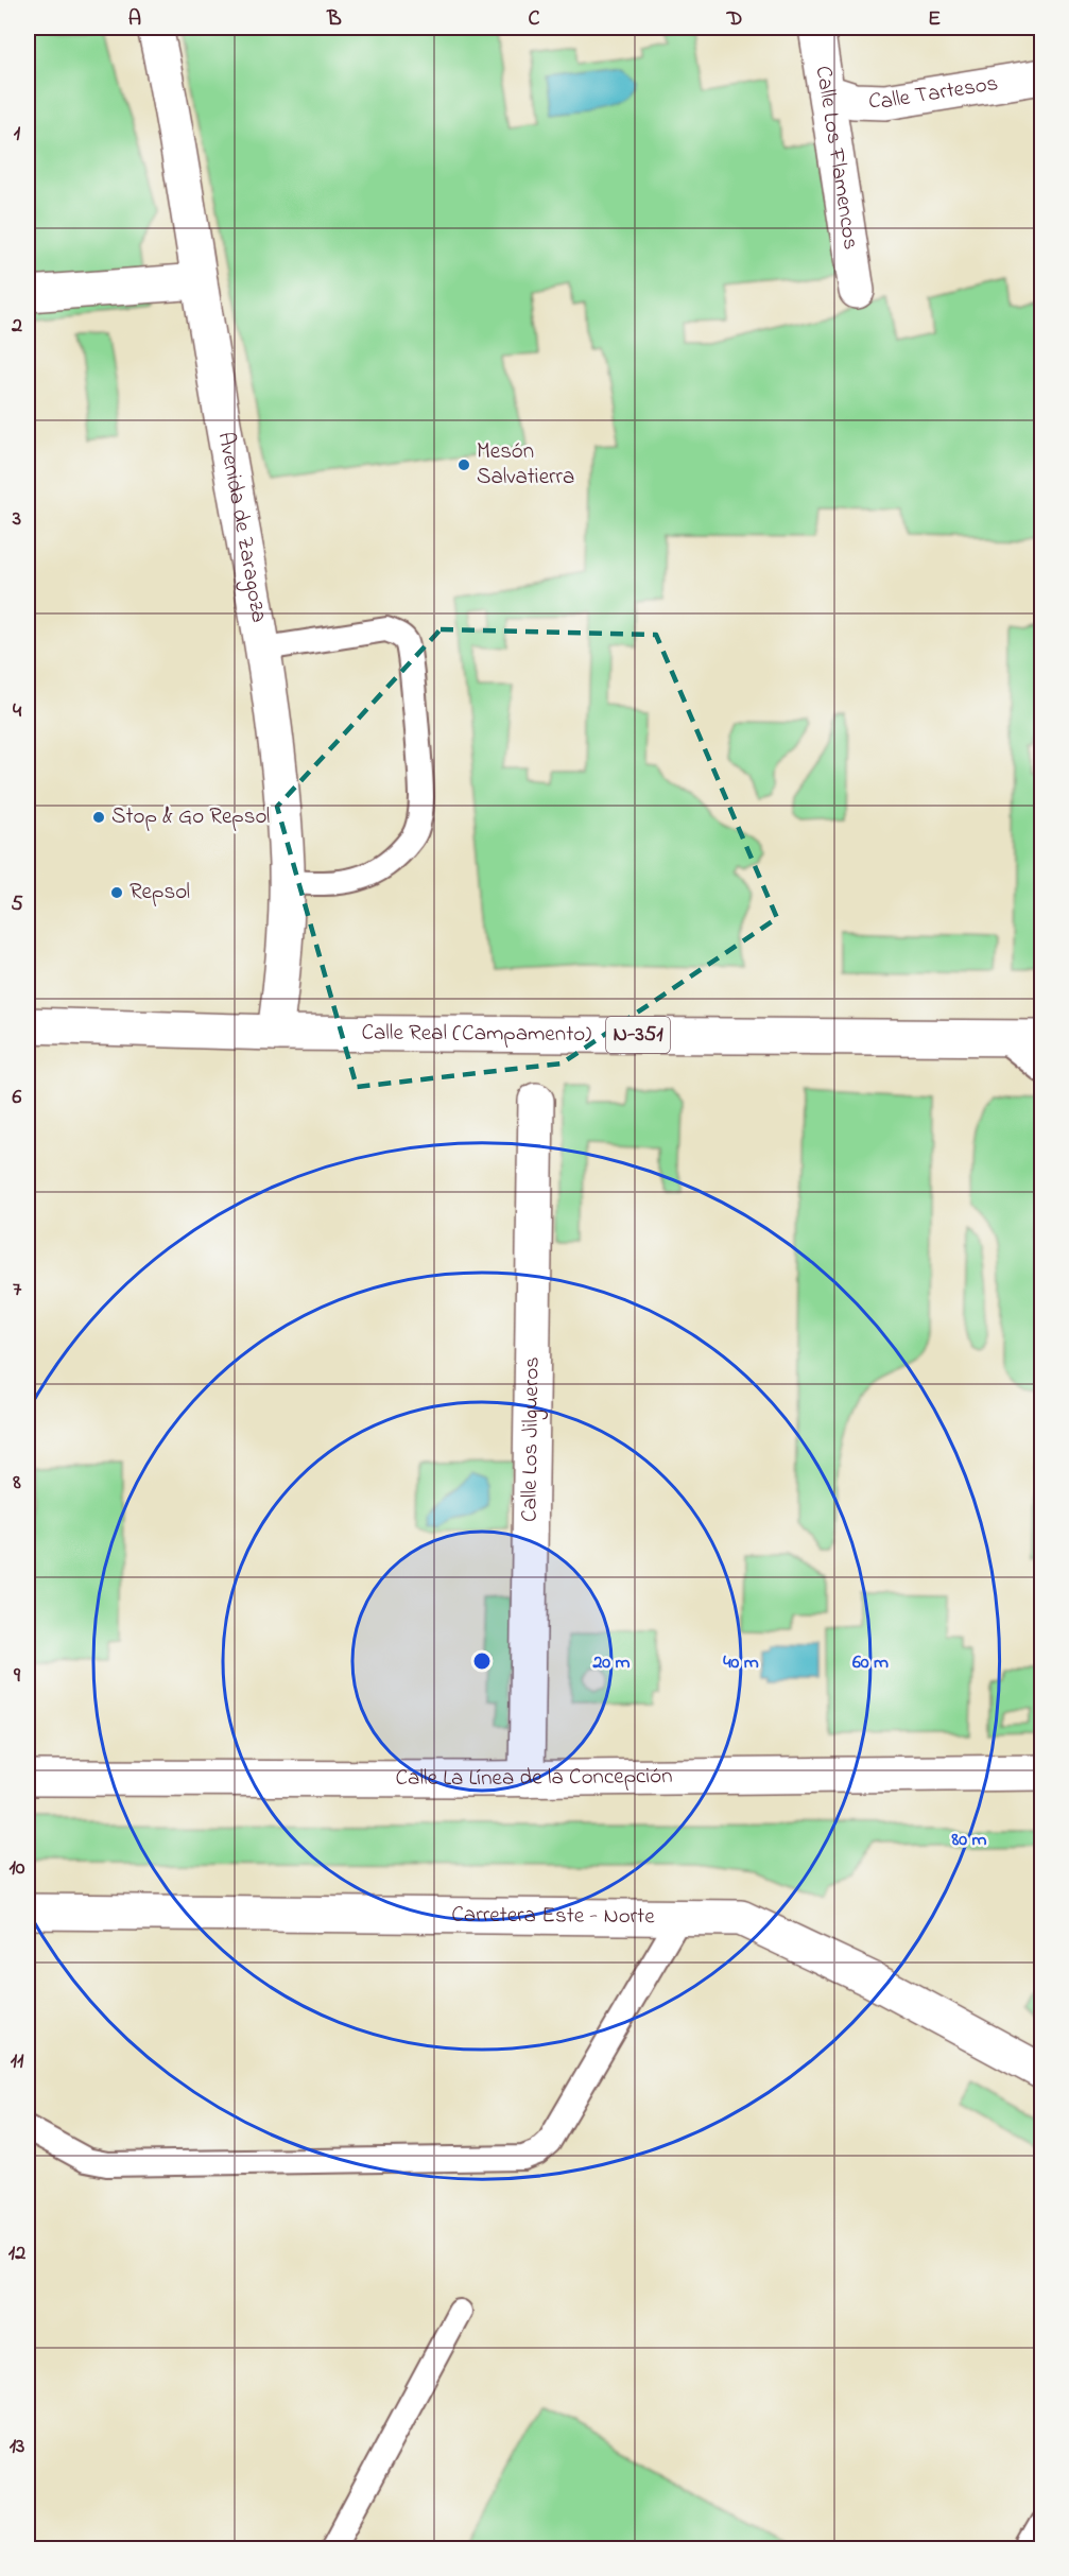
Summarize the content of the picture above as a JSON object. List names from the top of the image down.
{
  "streets": {
    "main road": [
      "Calle Tartesos",
      "Calle Los Flamencos",
      "Avenida de Zaragoza",
      "Calle Real (Campamento)",
      "N-351",
      "Calle Los Jilgueros",
      "Calle La Línea de la Concepción",
      "Carretera Este - Norte"
    ]
  },
  "crossings": [
    ["Calle Tartesos", "Calle Los Flamencos"],
    ["Avenida de Zaragoza", "Calle Real (Campamento)"],
    ["Calle Los Jilgueros", "Calle La Línea de la Concepción"]
  ],
  "places": ["Mesón Salvatierra", "Stop & Go Repsol", "Repsol"],
  "grid": {
    "columns": [
      "A",
      "B",
      "C",
      "D",
      "E"
    ],
    "rows": [
      "1",
      "2",
      "3",
      "4",
      "5",
      "6",
      "7",
      "8",
      "9",
      "10",
      "11",
      "12",
      "13"
    ]
  },
  "rings": [
    "20 m",
    "40 m",
    "60 m",
    "80 m"
  ]
}
